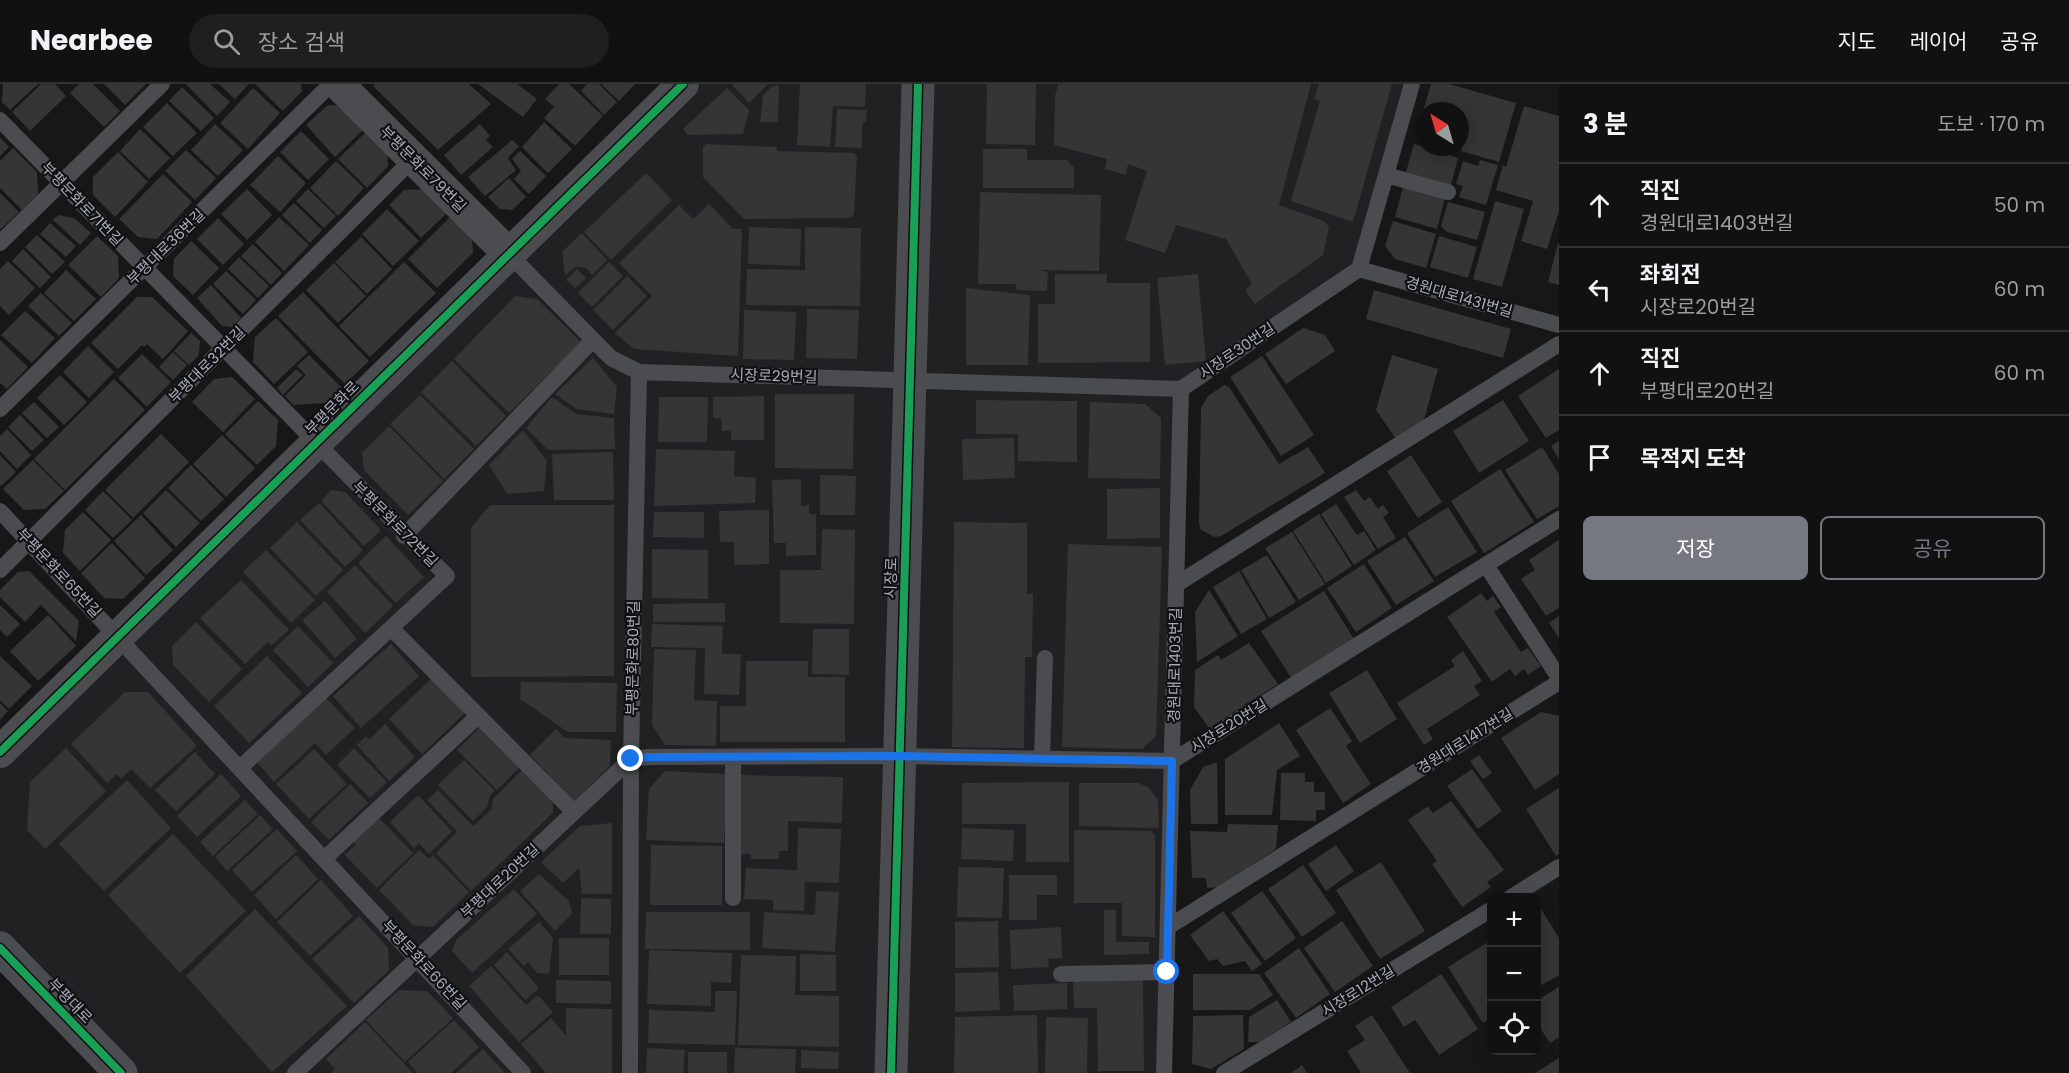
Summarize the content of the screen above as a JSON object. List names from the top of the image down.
{
  "streets": {
    "street": [
      "부평문화로79번길",
      "부평문화로",
      "시장로",
      "부평대로"
    ],
    "lane": [
      "부평문화로71번길",
      "부평대로36번길",
      "경원대로1431번길",
      "시장로30번길",
      "부평대로32번길",
      "시장로29번길",
      "부평문화로72번길",
      "부평문화로65번길",
      "부평문화로80번길",
      "경원대로1403번길",
      "시장로20번길",
      "경원대로1417번길",
      "부평대로20번길",
      "부평문화로66번길",
      "시장로12번길"
    ]
  },
  "crossings": [
    ["부평문화로79번길", "부평대로32번길"],
    ["부평문화로79번길", "부평문화로"],
    ["부평문화로71번길", "부평대로36번길"],
    ["부평문화로71번길", "부평대로32번길"],
    ["부평문화로71번길", "부평문화로"],
    ["부평문화로71번길", "부평문화로72번길"],
    ["경원대로1431번길", "시장로30번길"],
    ["시장로30번길", "경원대로1403번길"],
    ["부평대로32번길", "부평문화로65번길"],
    ["시장로29번길", "시장로"],
    ["시장로29번길", "부평문화로80번길"],
    ["부평문화로", "부평문화로72번길"],
    ["부평문화로", "부평문화로65번길"],
    ["부평문화로", "부평문화로66번길"],
    ["부평문화로72번길", "부평문화로66번길"],
    ["부평문화로65번길", "부평문화로66번길"],
    ["부평문화로80번길", "부평대로20번길"],
    ["경원대로1403번길", "시장로20번길"],
    ["경원대로1403번길", "경원대로1417번길"],
    ["시장로20번길", "경원대로1417번길"],
    ["부평대로20번길", "부평문화로66번길"]
  ],
  "north": "top left",
  "page": {
    "header": "Nearbee",
    "search": "장소 검색",
    "nav": ["지도", "레이어", "공유"],
    "heading": ["3 분", "도보 · 170 m"],
    "list": [
      ["직진", "경원대로1403번길", "50 m"],
      ["좌회전", "시장로20번길", "60 m"],
      ["직진", "부평대로20번길", "60 m"],
      "목적지 도착"
    ],
    "buttons": ["저장", "공유"],
    "map_buttons": ["+", "−"]
  }
}
